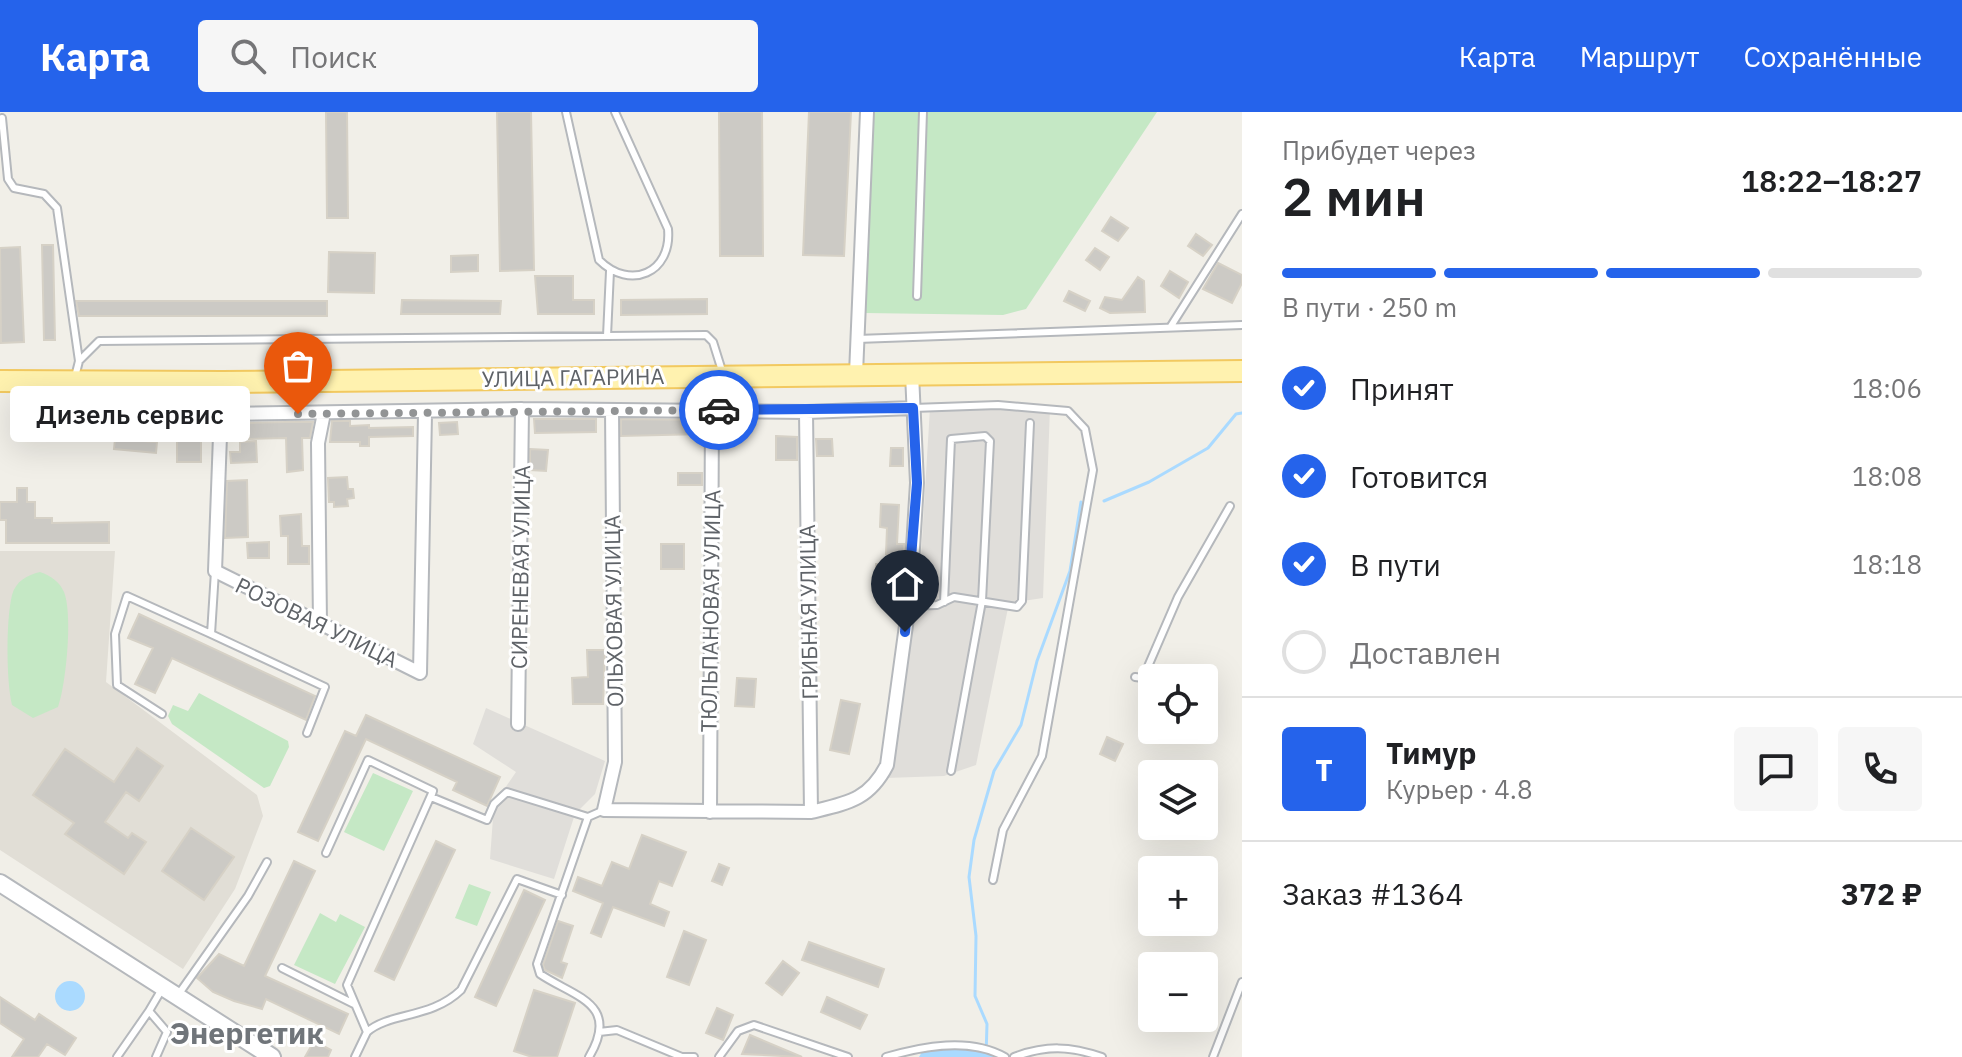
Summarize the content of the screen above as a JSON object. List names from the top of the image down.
{
  "streets": {
    "main road": ["УЛИЦА ГАГАРИНА"],
    "street": [
      "СИРЕНЕВАЯ УЛИЦА",
      "ОЛЬХОВАЯ УЛИЦА",
      "ТЮЛЬПАНОВАЯ УЛИЦА",
      "ГРИБНАЯ УЛИЦА",
      "РОЗОВАЯ УЛИЦА"
    ]
  },
  "districts": ["Энергетик"],
  "places": ["Дизель сервис"],
  "page": {
    "header": "Карта",
    "search": "Поиск",
    "nav": ["Карта", "Маршрут", "Сохранённые"],
    "heading": ["2 мин", "Прибудет через", "18:22–18:27"],
    "panel": [
      "Тимур",
      "Курьер · 4.8",
      "Заказ #1364",
      "372 ₽"
    ],
    "bar": "В пути · 250 m",
    "list": [
      ["Принят", "18:06"],
      ["Готовится", "18:08"],
      ["В пути", "18:18"],
      "Доставлен"
    ],
    "bubble": "Дизель сервис",
    "map_buttons": ["+", "−"],
    "round": "Т"
  }
}
